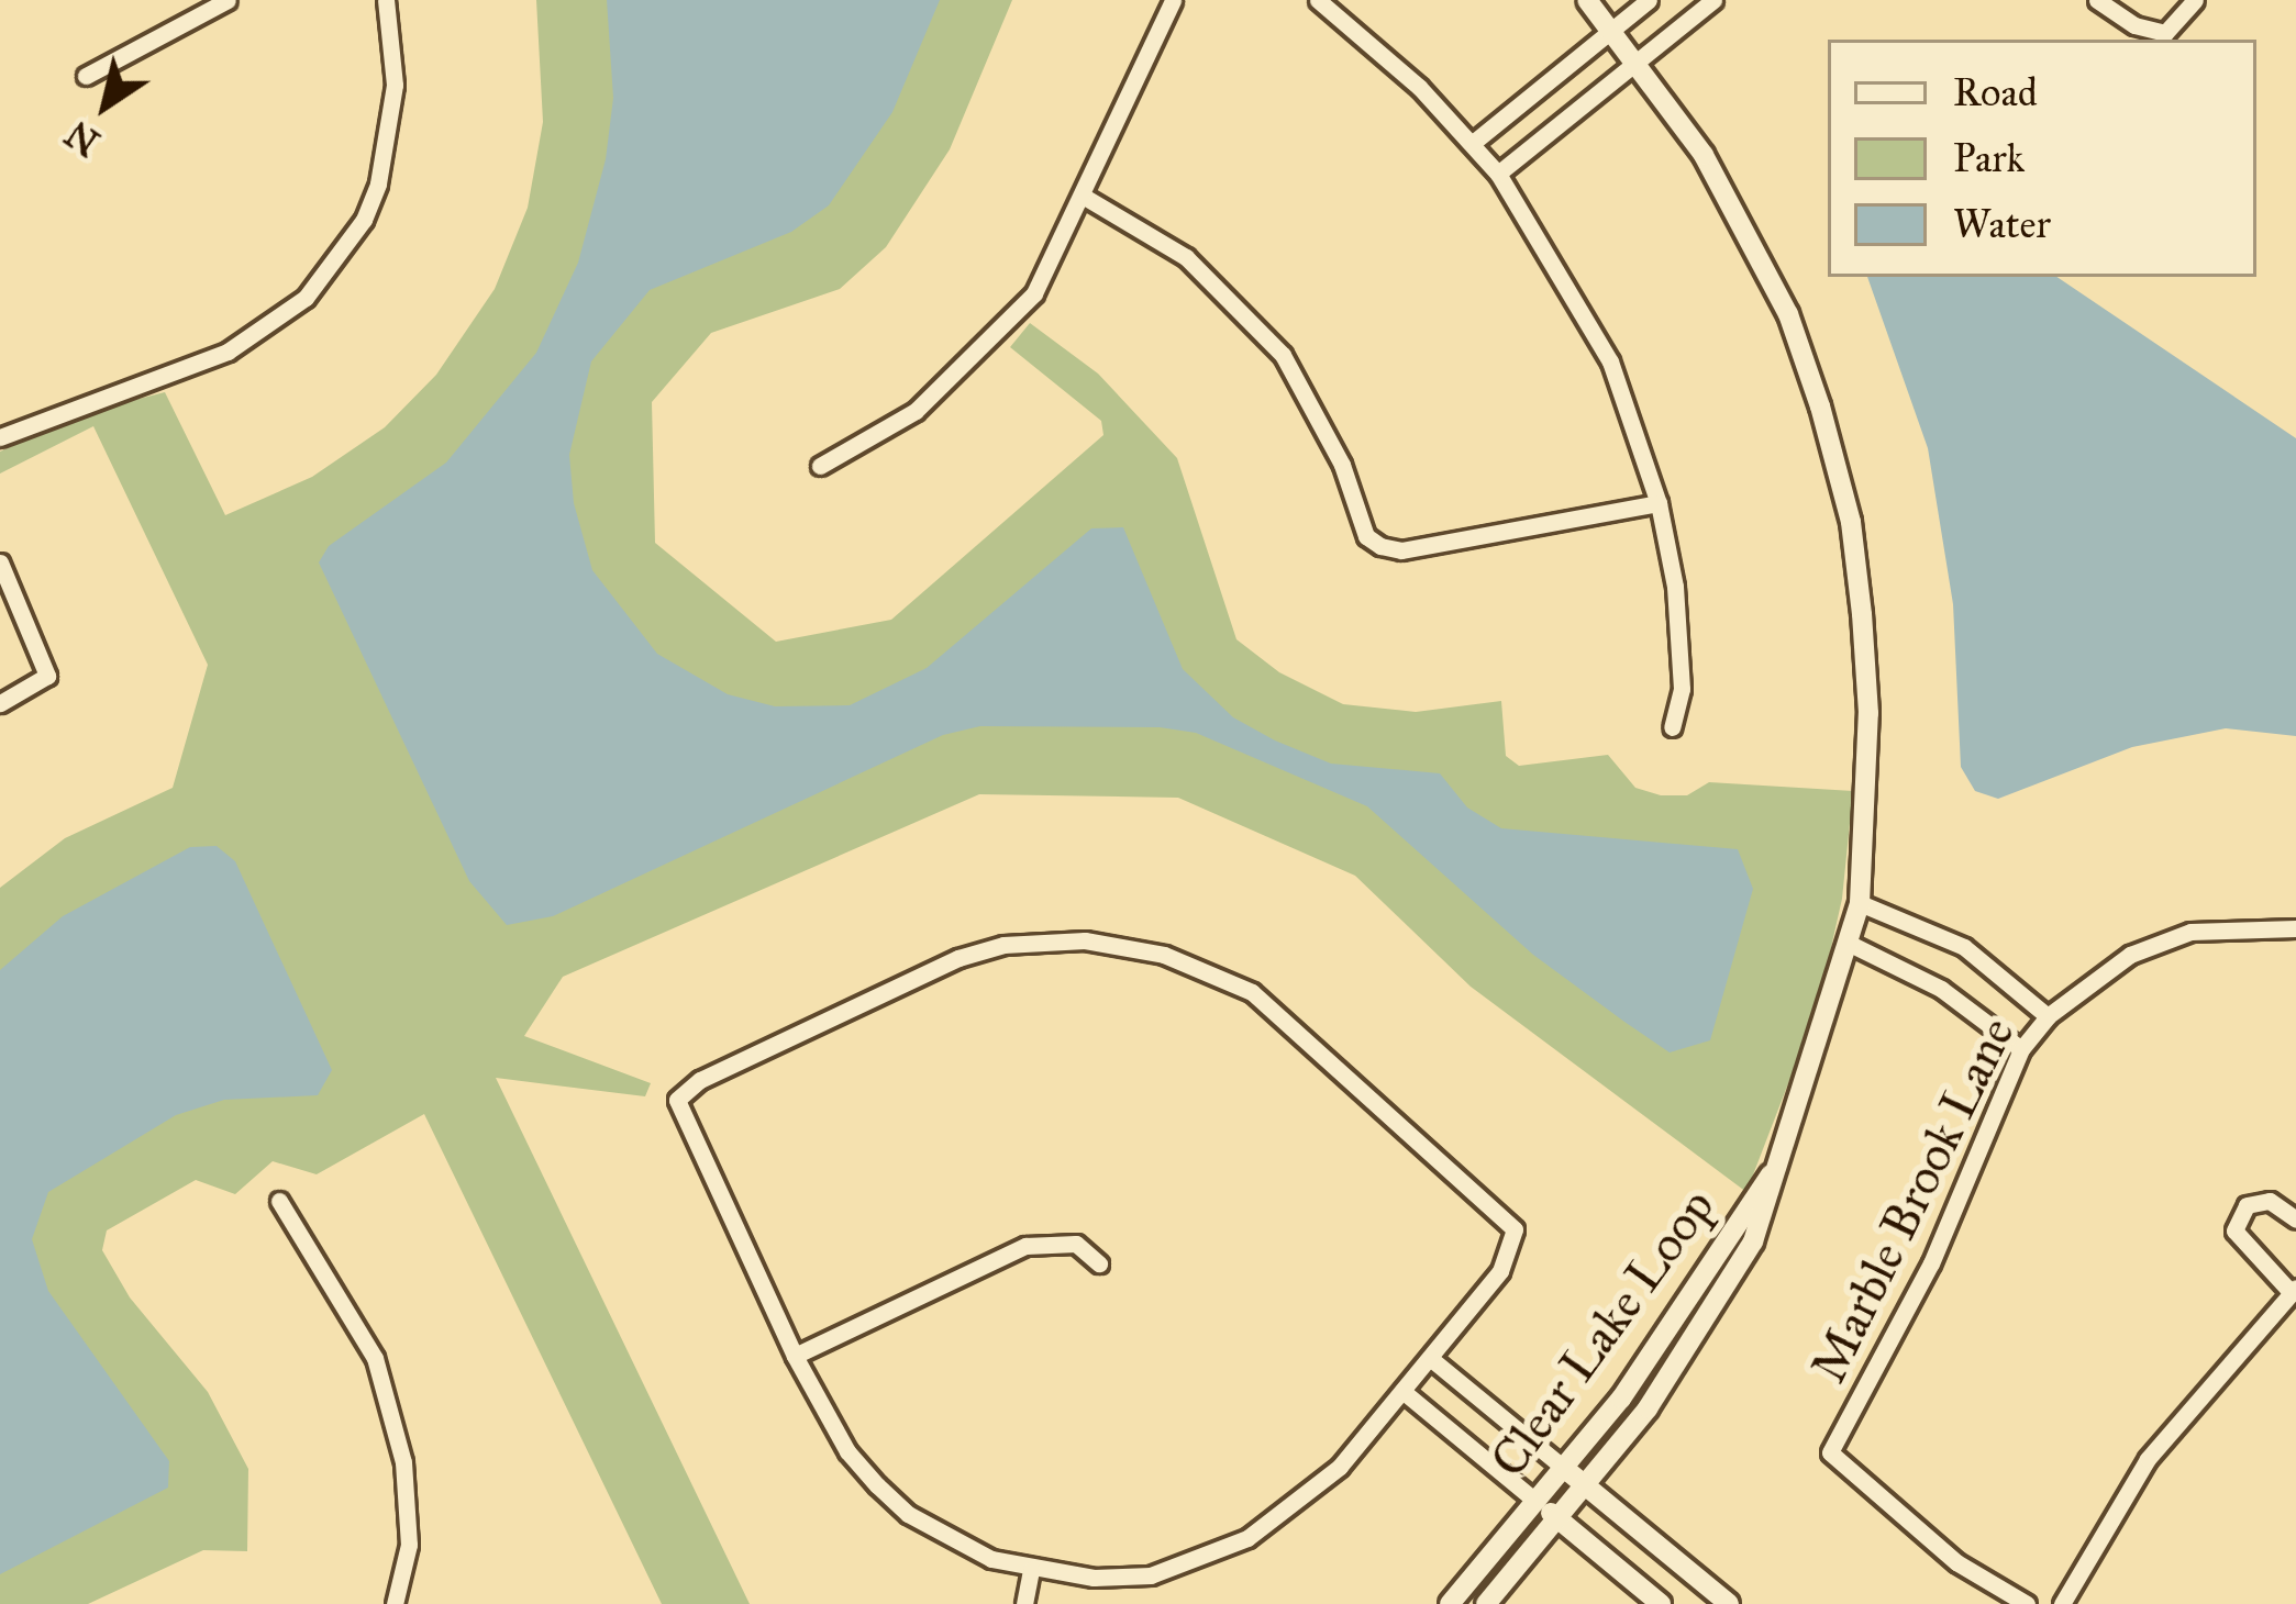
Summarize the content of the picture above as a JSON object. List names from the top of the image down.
{
  "streets": {
    "street": ["Marble Brook Lane", "Clear Lake Loop"]
  },
  "legend": ["Road", "Park", "Water"],
  "north": "bottom left"
}
